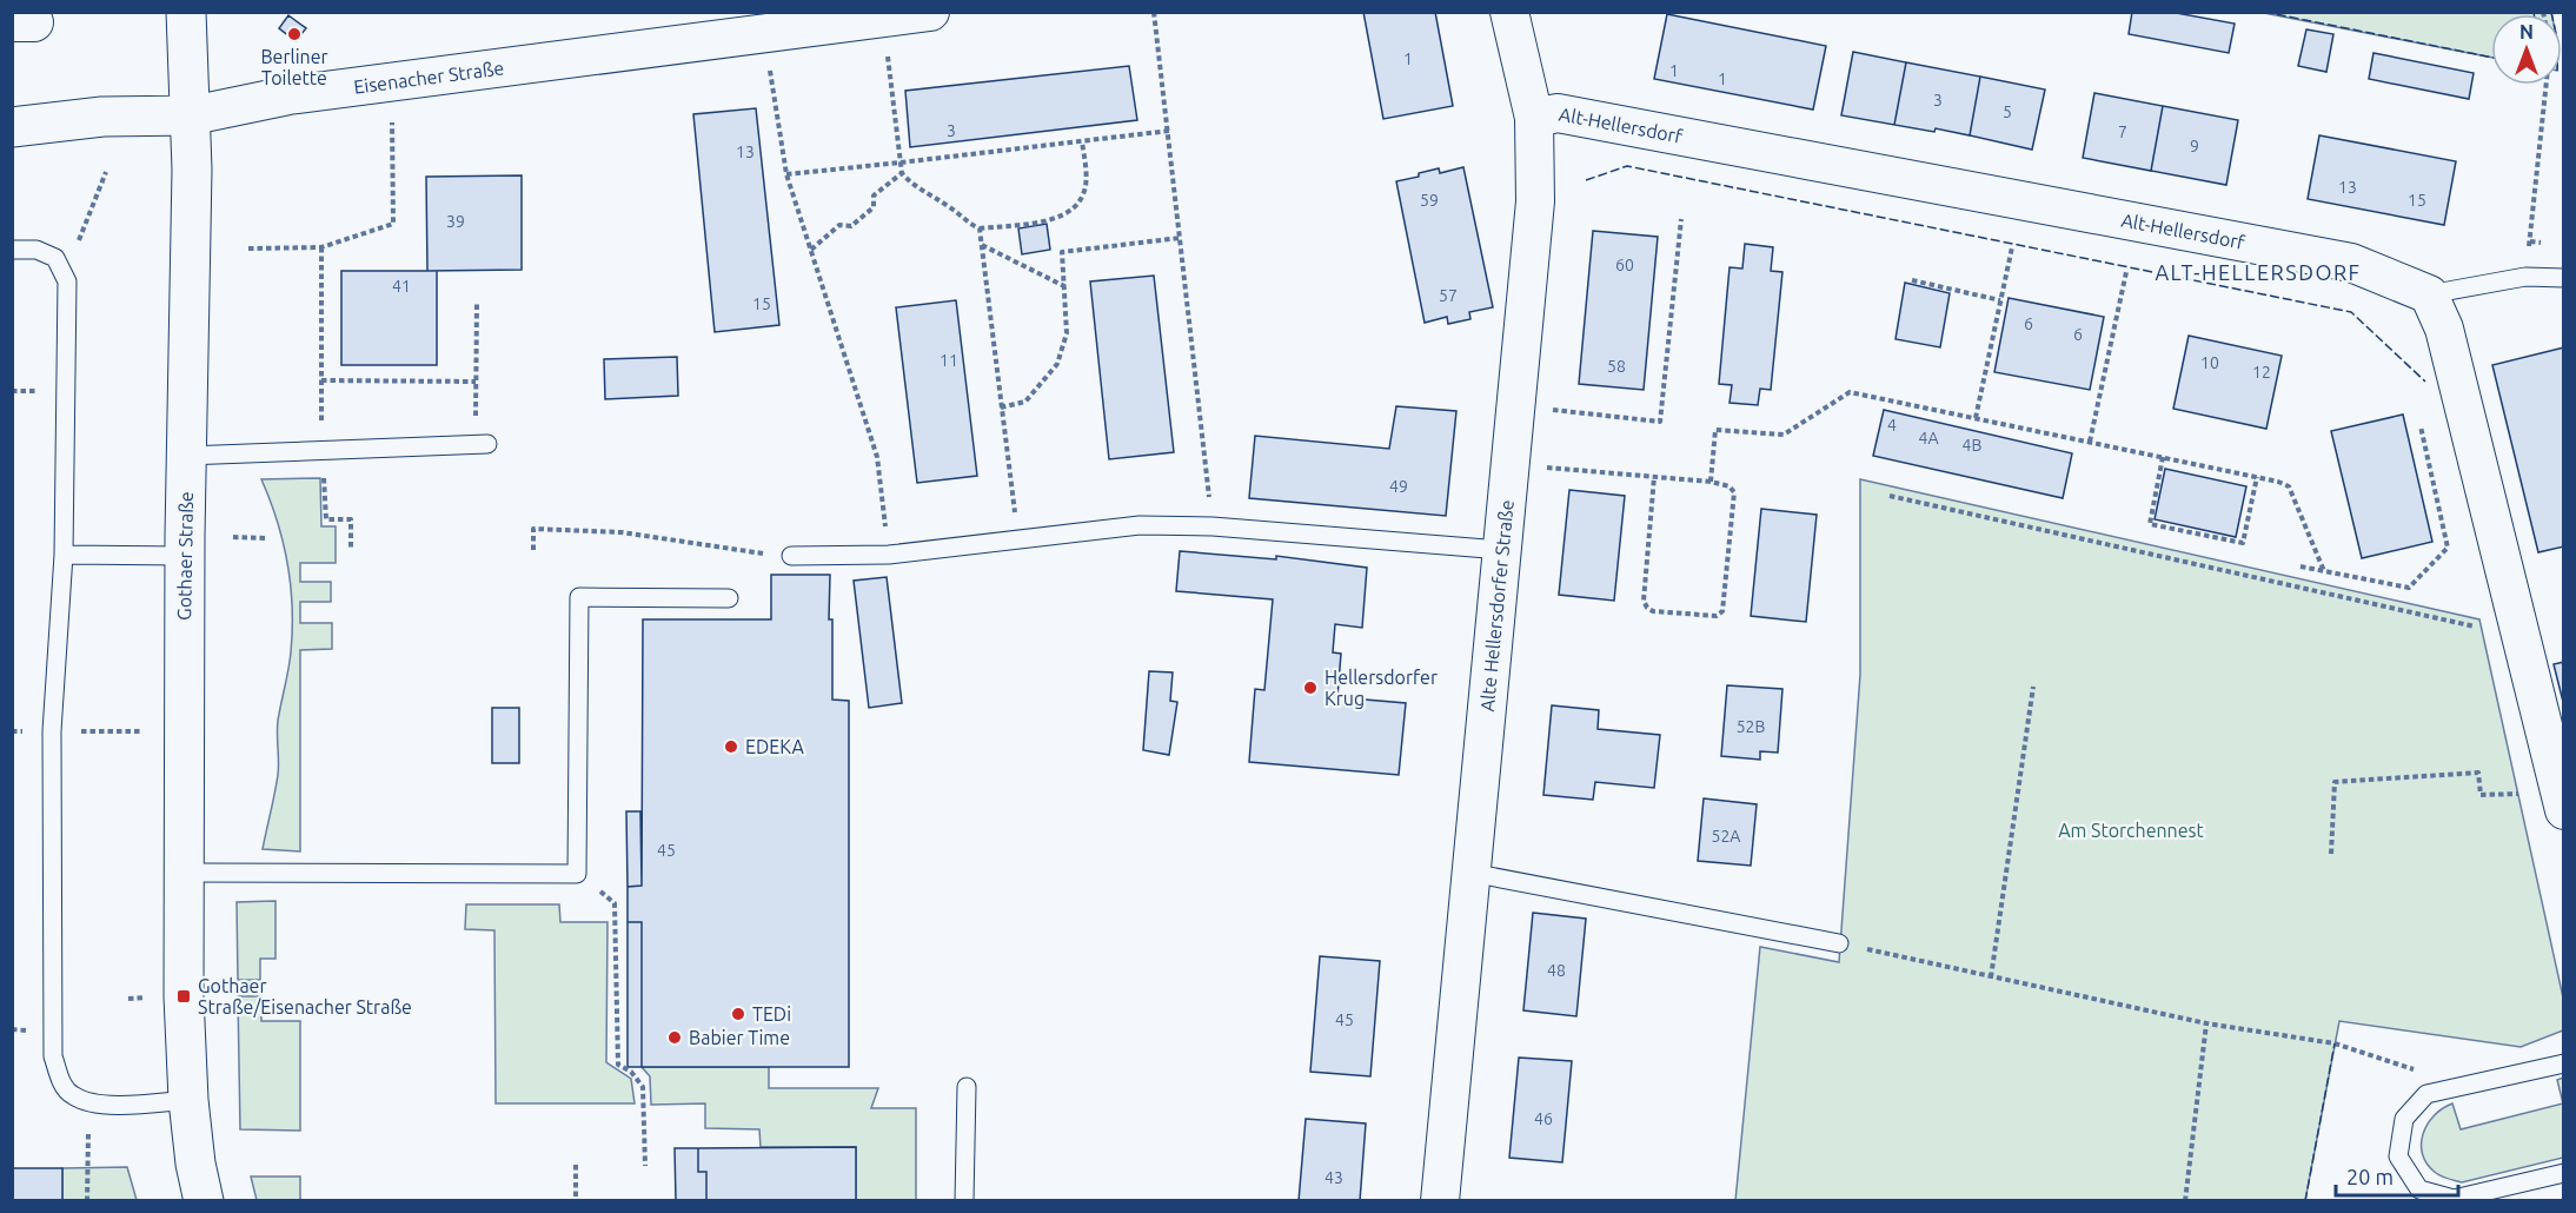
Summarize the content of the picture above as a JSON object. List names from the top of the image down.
{
  "streets": {
    "street": [
      "Eisenacher Straße",
      "Alt-Hellersdorf",
      "Gothaer Straße",
      "Alte Hellersdorfer Straße"
    ]
  },
  "crossings": [
    ["Eisenacher Straße", "Gothaer Straße"],
    ["Alt-Hellersdorf", "Alte Hellersdorfer Straße"]
  ],
  "districts": ["ALT-HELLERSDORF"],
  "parks": ["Am Storchennest"],
  "places": {
    "other": [
      "Berliner Toilette",
      "Hellersdorfer Krug",
      "EDEKA",
      "TEDi",
      "Babier Time"
    ],
    "transit": ["Gothaer Straße/Eisenacher Straße"]
  },
  "house_numbers": [
    "1",
    "1",
    "1",
    "3",
    "5",
    "3",
    "7",
    "9",
    "13",
    "13",
    "59",
    "15",
    "39",
    "60",
    "41",
    "57",
    "15",
    "6",
    "6",
    "11",
    "10",
    "58",
    "12",
    "4",
    "4A",
    "4B",
    "49",
    "52B",
    "52A",
    "45",
    "48",
    "45",
    "46",
    "43"
  ],
  "scale_bar": "20 m",
  "north": "top"
}
